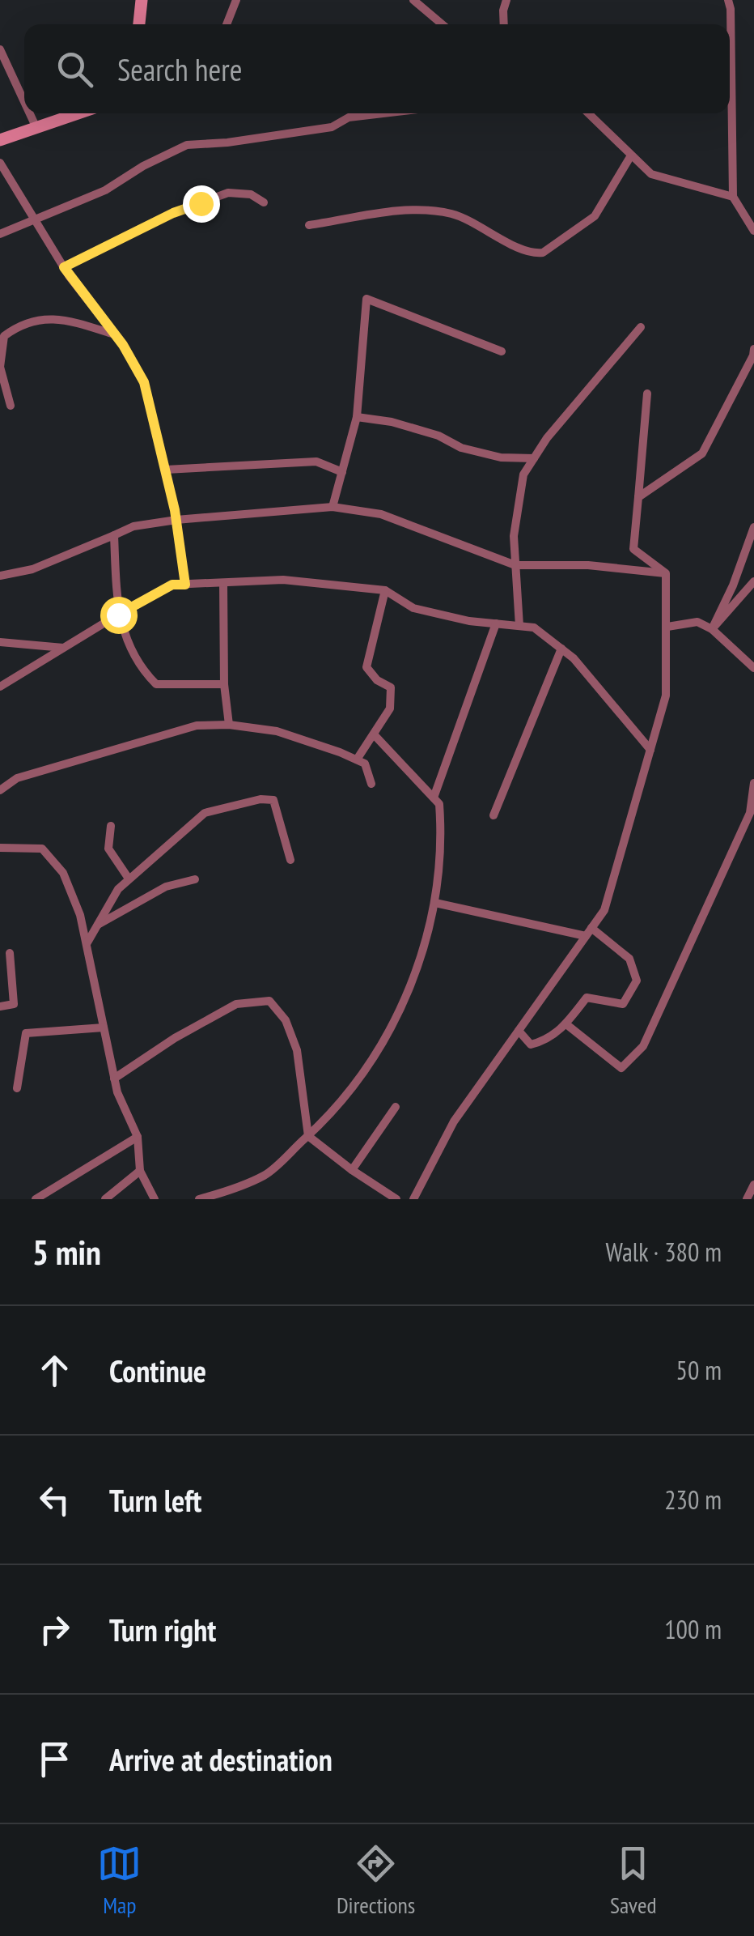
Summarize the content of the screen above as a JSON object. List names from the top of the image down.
{
  "page": {
    "search": "Search here",
    "heading": ["5 min", "Walk · 380 m"],
    "list": [
      ["Continue", "50 m"],
      ["Turn left", "230 m"],
      ["Turn right", "100 m"],
      "Arrive at destination"
    ],
    "nav": ["Map", "Directions", "Saved"]
  }
}
